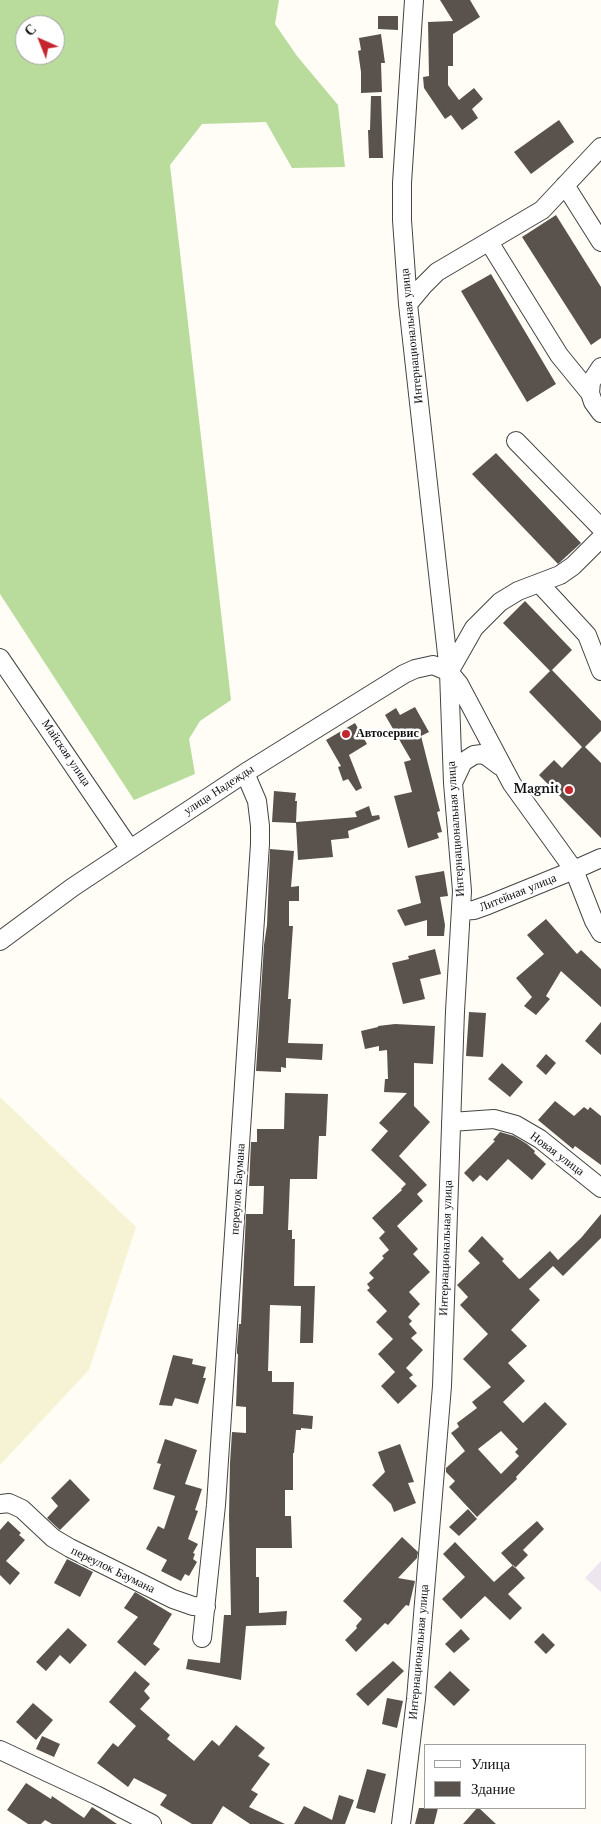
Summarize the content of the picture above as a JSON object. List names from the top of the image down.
{
  "streets": {
    "street": [
      "Интернациональная улица",
      "Майская улица",
      "улица Надежды",
      "Литейная улица",
      "Новая улица",
      "переулок Баумана"
    ]
  },
  "crossings": [
    ["Интернациональная улица", "улица Надежды"],
    ["Интернациональная улица", "Литейная улица"],
    ["Интернациональная улица", "Новая улица"],
    ["Майская улица", "улица Надежды"],
    ["улица Надежды", "переулок Баумана"]
  ],
  "places": ["Автосервис", "Magnit"],
  "legend": ["Улица", "Здание"],
  "north": "top left"
}
